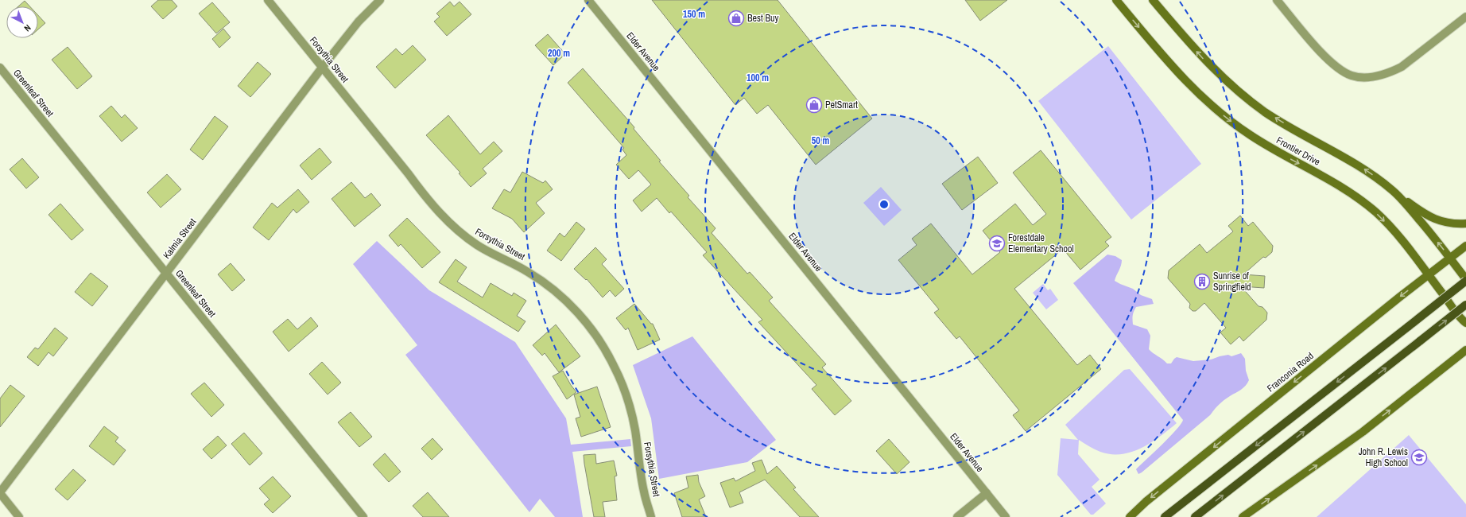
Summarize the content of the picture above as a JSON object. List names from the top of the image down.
{
  "streets": {
    "main road": ["Frontier Drive", "Franconia Road"],
    "street": [
      "Elder Avenue",
      "Forsythia Street",
      "Greenleaf Street",
      "Kalmia Street"
    ]
  },
  "crossings": [
    ["Forsythia Street", "Kalmia Street"],
    ["Greenleaf Street", "Kalmia Street"],
    ["Frontier Drive", "Franconia Road"]
  ],
  "places": {
    "shop": ["Best Buy", "PetSmart"],
    "school or university": ["Forestdale Elementary School", "John R. Lewis High School"],
    "building": ["Sunrise of Springfield"]
  },
  "north": "bottom right",
  "rings": [
    "150 m",
    "200 m",
    "100 m",
    "50 m"
  ]
}
